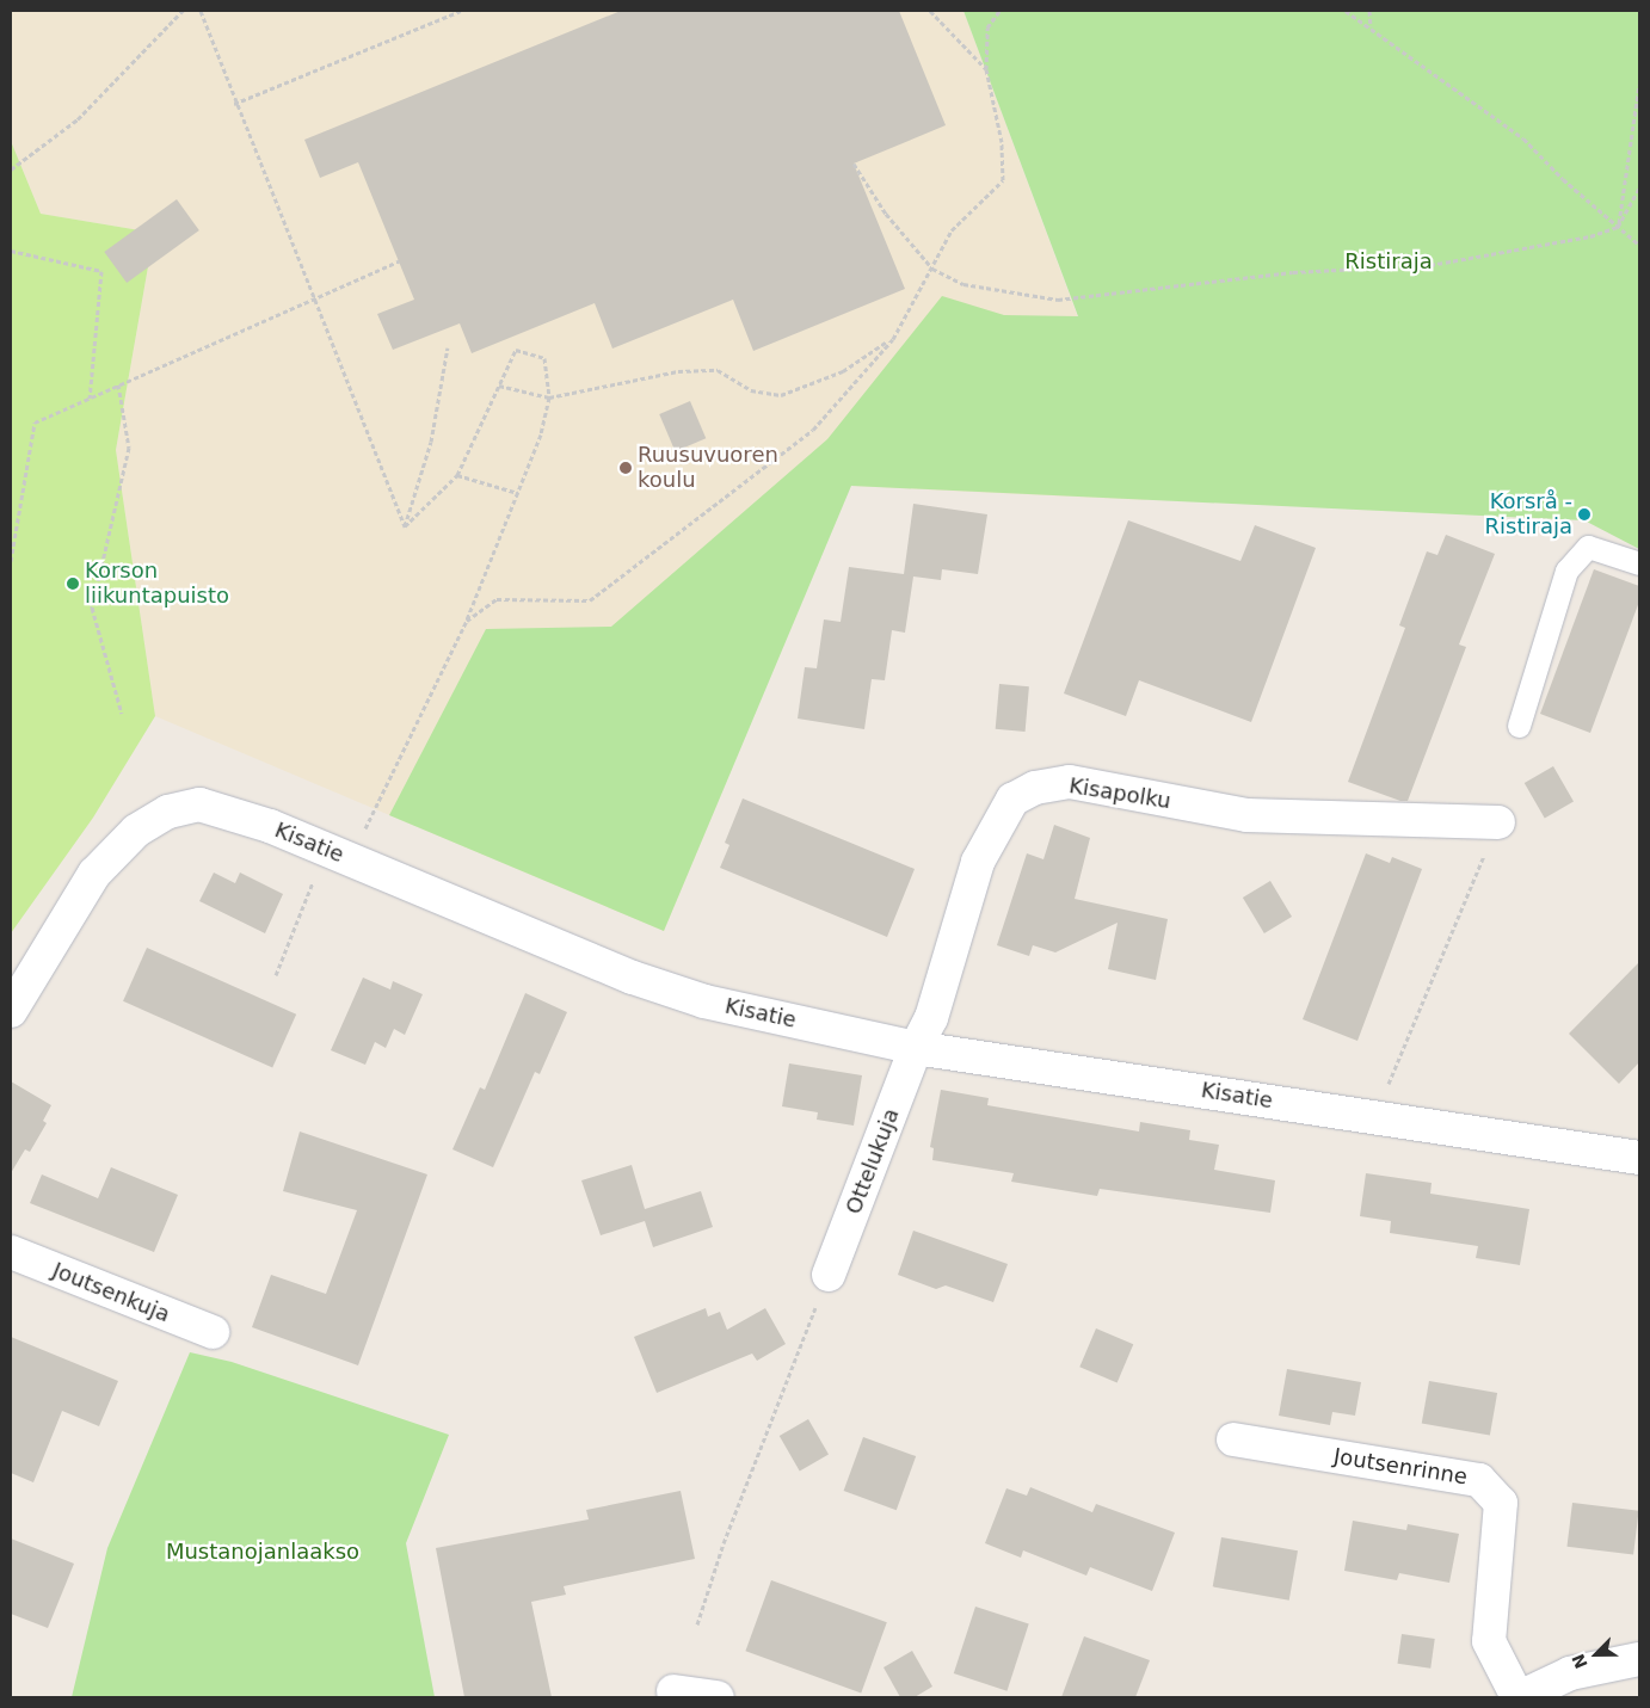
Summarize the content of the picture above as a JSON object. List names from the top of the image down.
{
  "streets": {
    "street": [
      "Kisapolku",
      "Kisatie",
      "Ottelukuja",
      "Joutsenkuja",
      "Joutsenrinne"
    ]
  },
  "crossings": [
    ["Kisapolku", "Kisatie"],
    ["Kisapolku", "Ottelukuja"],
    ["Kisatie", "Ottelukuja"]
  ],
  "parks": ["Ristiraja", "Mustanojanlaakso"],
  "places": ["Ruusuvuoren koulu", "Korsrå - Ristiraja", "Korson liikuntapuisto"],
  "north": "bottom left"
}
